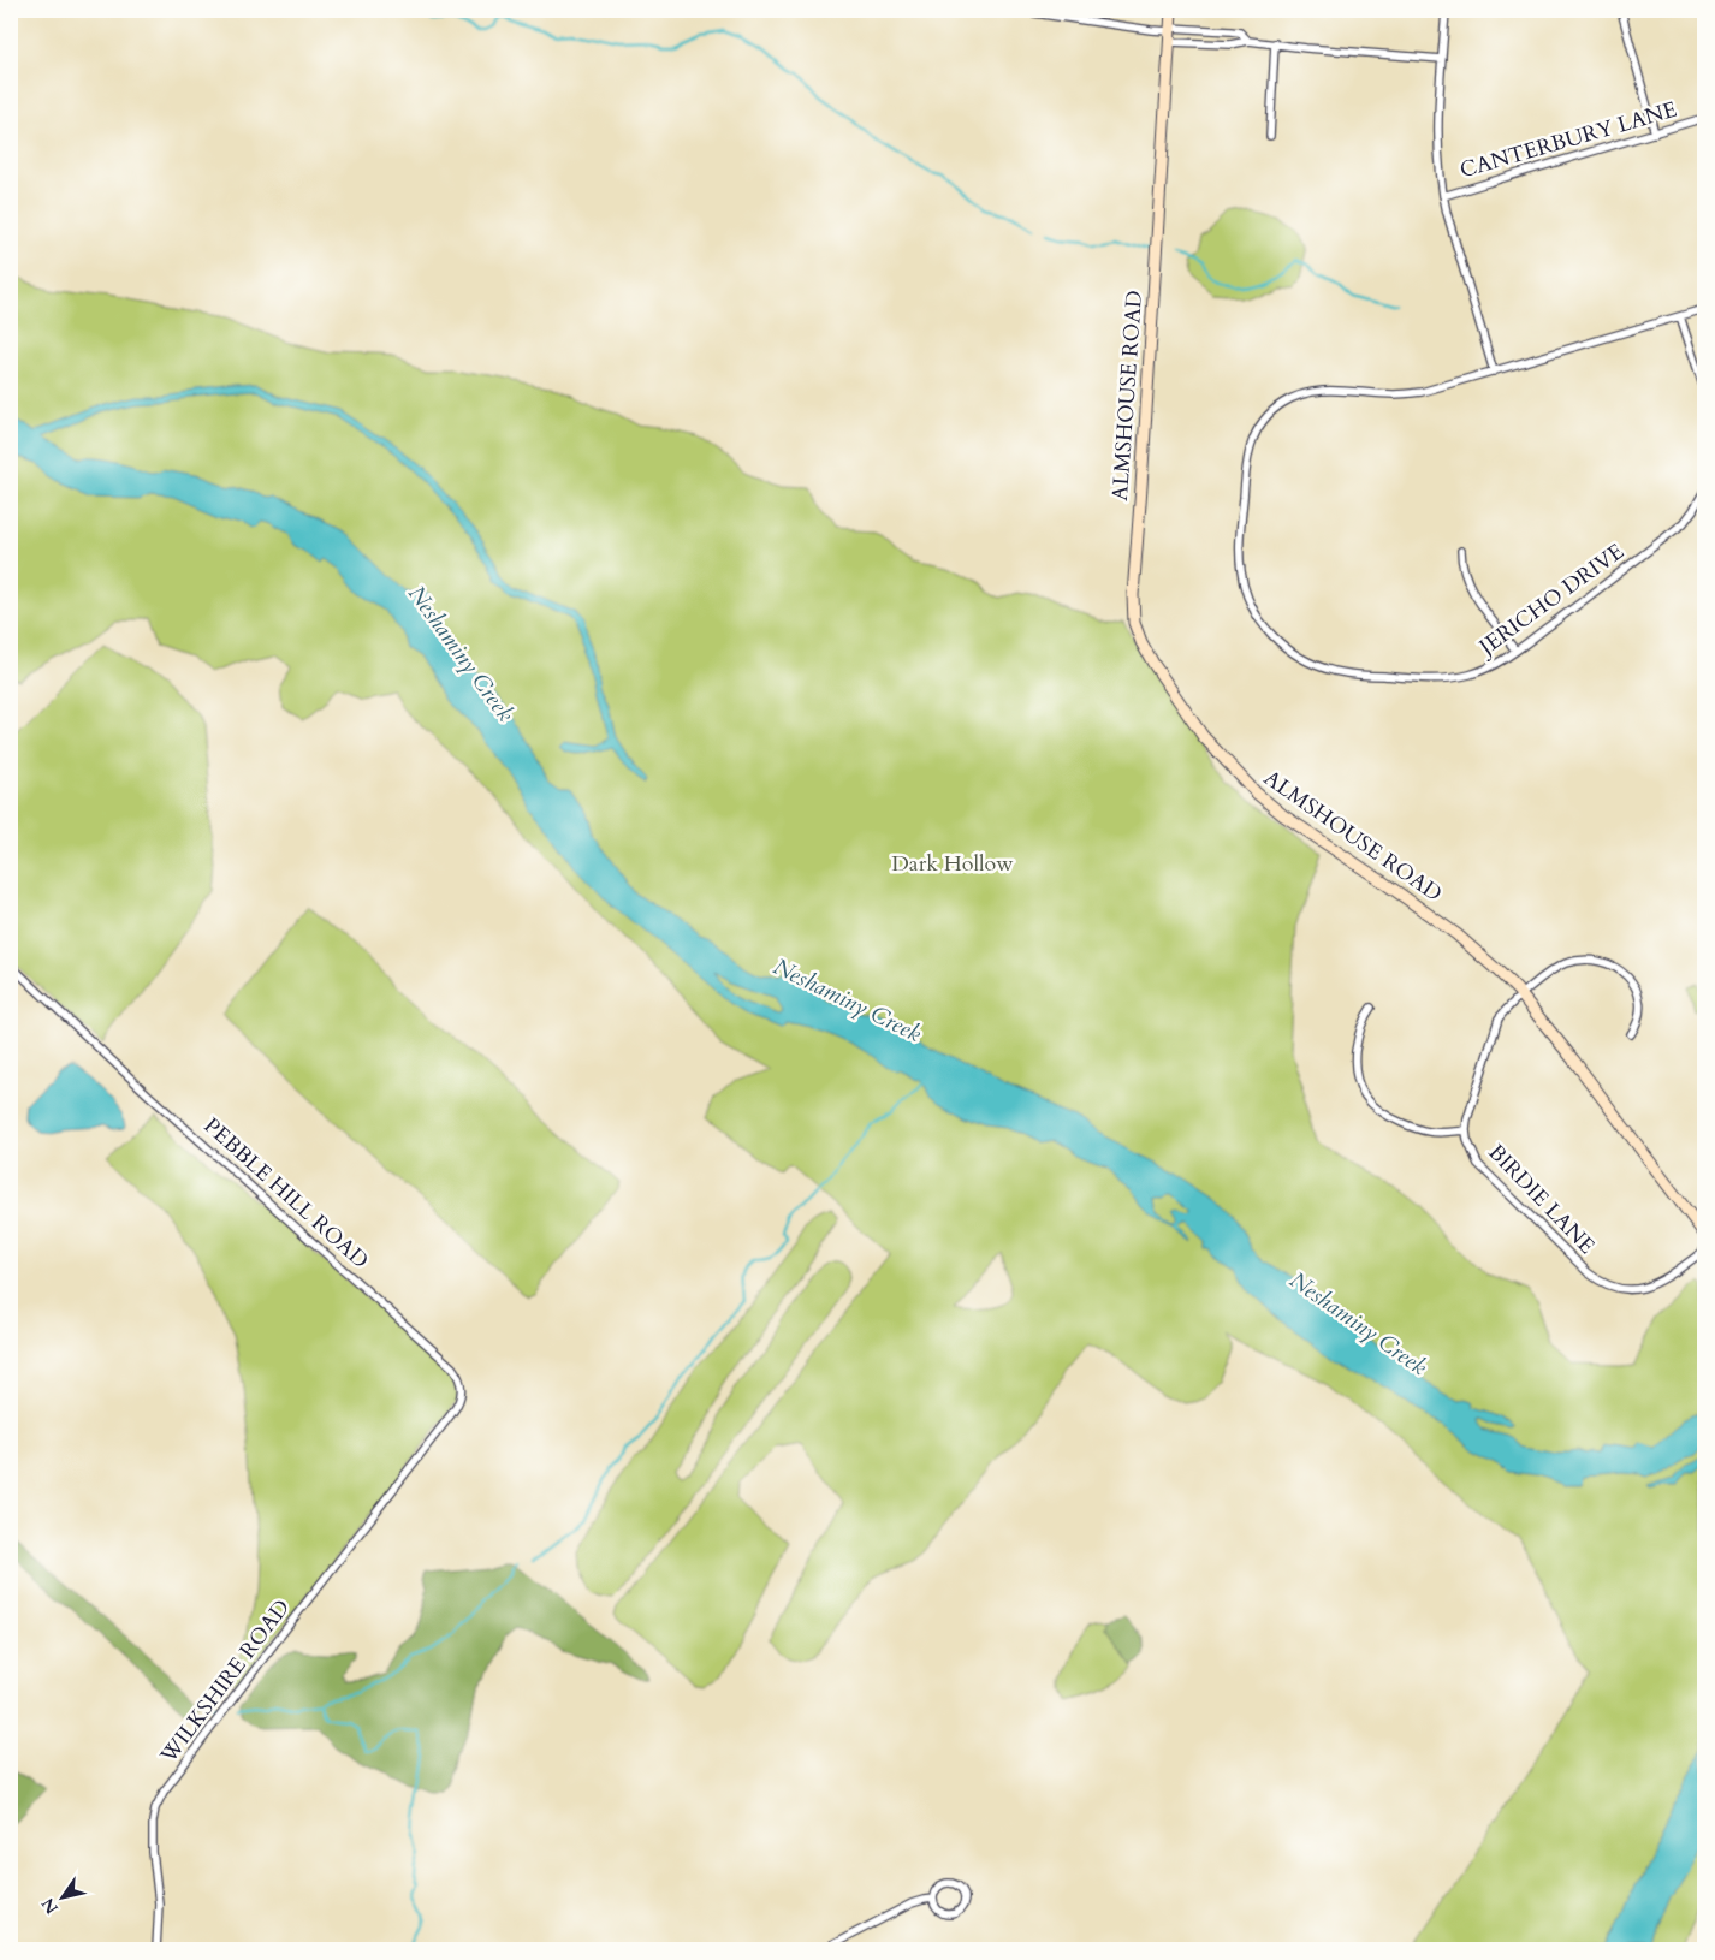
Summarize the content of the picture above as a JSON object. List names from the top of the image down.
{
  "streets": {
    "main road": ["ALMSHOUSE ROAD"],
    "street": [
      "CANTERBURY LANE",
      "JERICHO DRIVE",
      "PEBBLE HILL ROAD",
      "BIRDIE LANE",
      "WILKSHIRE ROAD"
    ]
  },
  "crossings": [
    ["ALMSHOUSE ROAD", "BIRDIE LANE"],
    ["PEBBLE HILL ROAD", "WILKSHIRE ROAD"]
  ],
  "water": ["Neshaminy Creek"],
  "parks": ["Dark Hollow"],
  "north": "bottom left"
}
